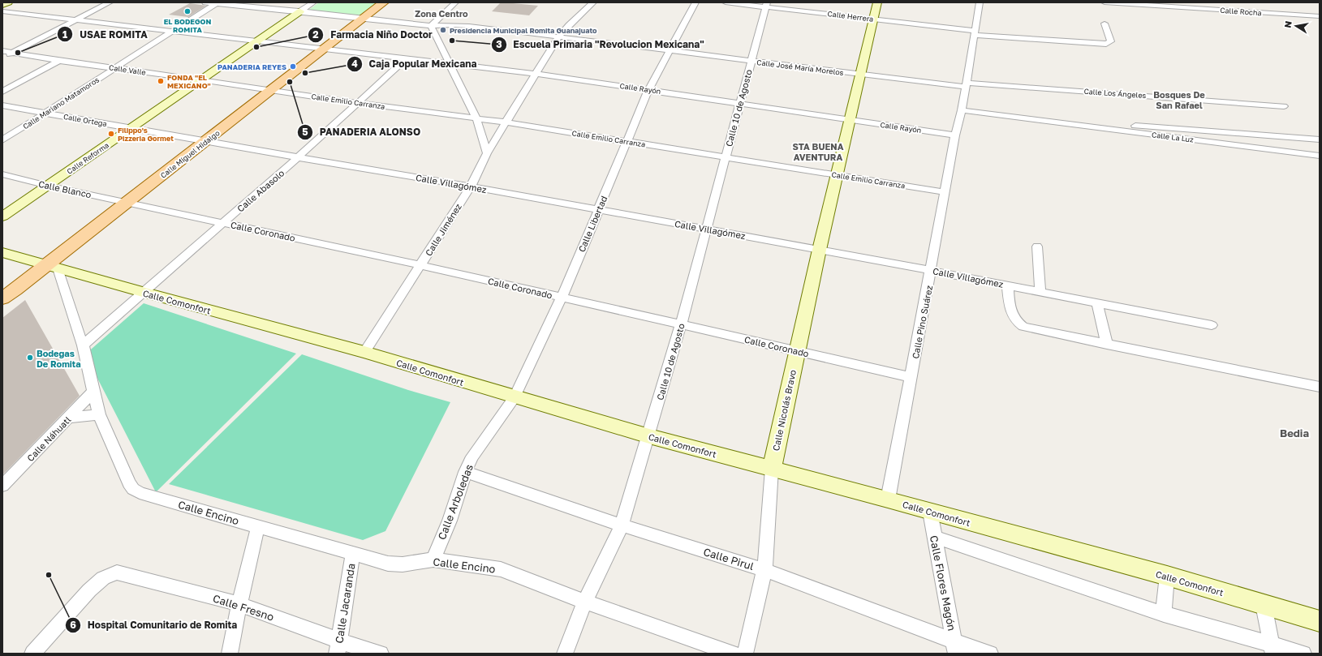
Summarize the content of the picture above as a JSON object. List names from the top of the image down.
{
  "streets": {
    "main road": ["Calle Miguel Hidalgo"],
    "street": [
      "Calle Rocha",
      "Calle Herrera",
      "Calle José María Morelos",
      "Calle Valle",
      "Calle Rayón",
      "Calle Los Ángeles",
      "Calle Emilio Carranza",
      "Calle Mariano Matamoros",
      "Calle 10 de Agosto",
      "Calle Ortega",
      "Calle La Luz",
      "Calle Reforma",
      "Calle Villagómez",
      "Calle Blanco",
      "Calle Abasolo",
      "Calle Libertad",
      "Calle Jiménez",
      "Calle Coronado",
      "Calle Comonfort",
      "Calle Pino Suárez",
      "Calle Nicolás Bravo",
      "Calle Náhuatl",
      "Calle Arboledas",
      "Calle Encino",
      "Calle Pirul",
      "Calle Flores Magón",
      "Calle Jacaranda",
      "Calle Fresno"
    ]
  },
  "crossings": [
    ["Calle Herrera", "Calle 10 de Agosto"],
    ["Calle Herrera", "Calle Pino Suárez"],
    ["Calle Herrera", "Calle Nicolás Bravo"],
    ["Calle José María Morelos", "Calle Los Ángeles"],
    ["Calle José María Morelos", "Calle Mariano Matamoros"],
    ["Calle José María Morelos", "Calle 10 de Agosto"],
    ["Calle José María Morelos", "Calle Miguel Hidalgo"],
    ["Calle José María Morelos", "Calle Reforma"],
    ["Calle José María Morelos", "Calle Libertad"],
    ["Calle José María Morelos", "Calle Jiménez"],
    ["Calle José María Morelos", "Calle Pino Suárez"],
    ["Calle José María Morelos", "Calle Nicolás Bravo"],
    ["Calle Valle", "Calle Emilio Carranza"],
    ["Calle Valle", "Calle Mariano Matamoros"],
    ["Calle Valle", "Calle Miguel Hidalgo"],
    ["Calle Valle", "Calle Reforma"],
    ["Calle Rayón", "Calle Mariano Matamoros"],
    ["Calle Rayón", "Calle 10 de Agosto"],
    ["Calle Rayón", "Calle Miguel Hidalgo"],
    ["Calle Rayón", "Calle Reforma"],
    ["Calle Rayón", "Calle Abasolo"],
    ["Calle Rayón", "Calle Libertad"],
    ["Calle Rayón", "Calle Jiménez"],
    ["Calle Rayón", "Calle Pino Suárez"],
    ["Calle Rayón", "Calle Nicolás Bravo"],
    ["Calle Los Ángeles", "Calle Pino Suárez"],
    ["Calle Emilio Carranza", "Calle 10 de Agosto"],
    ["Calle Emilio Carranza", "Calle Miguel Hidalgo"],
    ["Calle Emilio Carranza", "Calle Abasolo"],
    ["Calle Emilio Carranza", "Calle Libertad"],
    ["Calle Emilio Carranza", "Calle Jiménez"],
    ["Calle Emilio Carranza", "Calle Pino Suárez"],
    ["Calle Emilio Carranza", "Calle Nicolás Bravo"],
    ["Calle Mariano Matamoros", "Calle Ortega"],
    ["Calle 10 de Agosto", "Calle Villagómez"],
    ["Calle 10 de Agosto", "Calle Coronado"],
    ["Calle 10 de Agosto", "Calle Comonfort"],
    ["Calle 10 de Agosto", "Calle Encino"],
    ["Calle 10 de Agosto", "Calle Pirul"],
    ["Calle Ortega", "Calle Miguel Hidalgo"],
    ["Calle Ortega", "Calle Reforma"],
    ["Calle Ortega", "Calle Villagómez"],
    ["Calle La Luz", "Calle Pino Suárez"],
    ["Calle Miguel Hidalgo", "Calle Villagómez"],
    ["Calle Miguel Hidalgo", "Calle Blanco"],
    ["Calle Miguel Hidalgo", "Calle Coronado"],
    ["Calle Miguel Hidalgo", "Calle Comonfort"],
    ["Calle Reforma", "Calle Blanco"],
    ["Calle Villagómez", "Calle Abasolo"],
    ["Calle Villagómez", "Calle Libertad"],
    ["Calle Villagómez", "Calle Jiménez"],
    ["Calle Villagómez", "Calle Pino Suárez"],
    ["Calle Villagómez", "Calle Nicolás Bravo"],
    ["Calle Blanco", "Calle Coronado"],
    ["Calle Abasolo", "Calle Coronado"],
    ["Calle Abasolo", "Calle Comonfort"],
    ["Calle Libertad", "Calle Coronado"],
    ["Calle Libertad", "Calle Comonfort"],
    ["Calle Libertad", "Calle Arboledas"],
    ["Calle Jiménez", "Calle Coronado"],
    ["Calle Jiménez", "Calle Comonfort"],
    ["Calle Coronado", "Calle Pino Suárez"],
    ["Calle Coronado", "Calle Nicolás Bravo"],
    ["Calle Comonfort", "Calle Pino Suárez"],
    ["Calle Comonfort", "Calle Nicolás Bravo"],
    ["Calle Comonfort", "Calle Arboledas"],
    ["Calle Comonfort", "Calle Flores Magón"],
    ["Calle Nicolás Bravo", "Calle Pirul"],
    ["Calle Arboledas", "Calle Encino"],
    ["Calle Arboledas", "Calle Pirul"],
    ["Calle Encino", "Calle Jacaranda"],
    ["Calle Pirul", "Calle Flores Magón"],
    ["Calle Jacaranda", "Calle Fresno"]
  ],
  "districts": [
    "Zona Centro",
    "Bosques De San Rafael",
    "STA BUENA AVENTURA",
    "Bedia"
  ],
  "places": [
    "EL BODEGON ROMITA",
    "Presidencia Municipal Romita Guanajuato",
    "Escuela Primaria \"Revolucion Mexicana\"",
    "Farmacia Niño Doctor",
    "USAE ROMITA",
    "PANADERIA REYES",
    "Caja Popular Mexicana",
    "FONDA \"EL MEXICANO\"",
    "PANADERIA ALONSO",
    "Filippo's Pizzeria Gormet",
    "Bodegas De Romita",
    "Hospital Comunitario de Romita"
  ],
  "north": "left"
}
